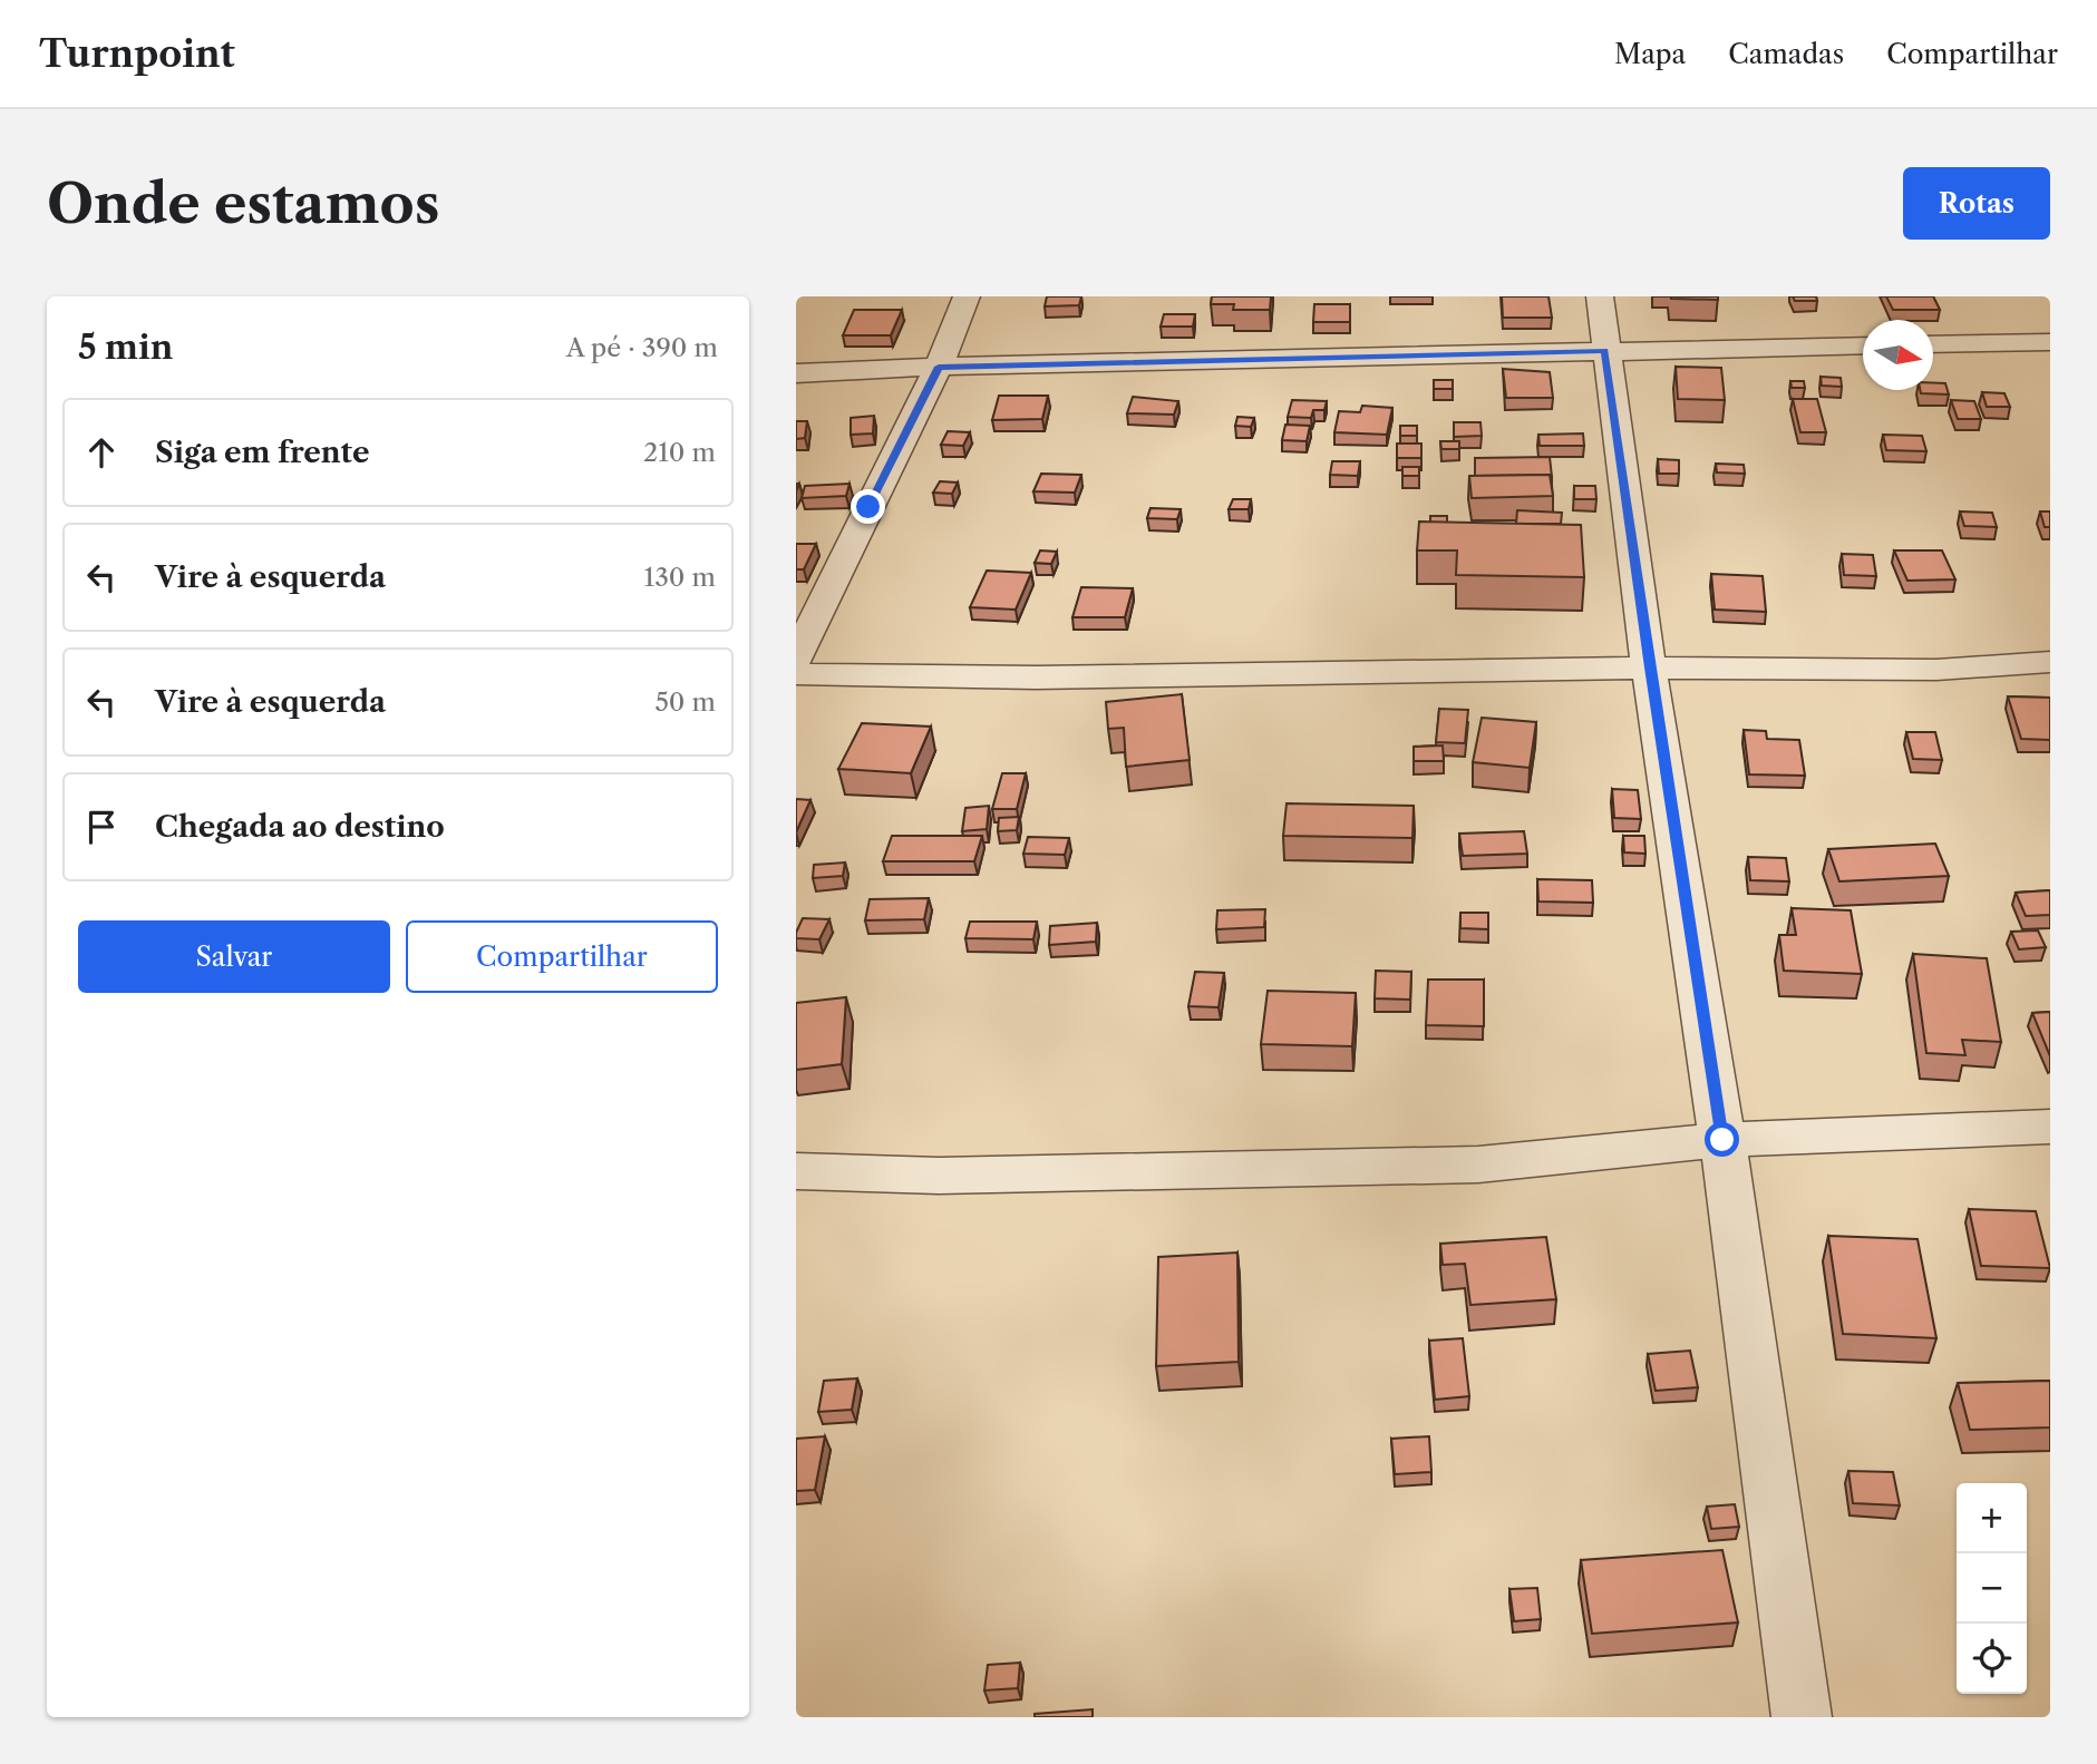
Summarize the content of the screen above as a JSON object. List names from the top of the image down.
{
  "north": "right",
  "page": {
    "header": "Turnpoint",
    "nav": ["Mapa", "Camadas", "Compartilhar"],
    "buttons": [
      "Rotas",
      ["Salvar", "Compartilhar"]
    ],
    "title": "Onde estamos",
    "heading": ["5 min", "A pé · 390 m"],
    "list": [
      ["Siga em frente", "210 m"],
      ["Vire à esquerda", "130 m"],
      ["Vire à esquerda", "50 m"],
      "Chegada ao destino"
    ],
    "map_buttons": ["+", "−"]
  }
}
